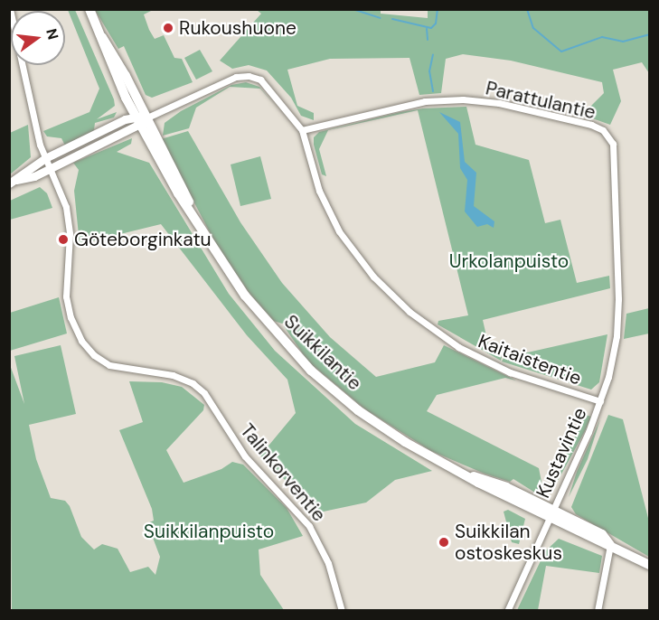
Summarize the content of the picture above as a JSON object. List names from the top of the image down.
{
  "streets": {
    "main road": ["Suikkilantie"],
    "street": [
      "Parattulantie",
      "Kaitaistentie",
      "Kustavintie",
      "Talinkorventie"
    ]
  },
  "crossings": [
    ["Parattulantie", "Kaitaistentie"],
    ["Parattulantie", "Kustavintie"],
    ["Suikkilantie", "Kaitaistentie"],
    ["Suikkilantie", "Kustavintie"],
    ["Kaitaistentie", "Kustavintie"]
  ],
  "parks": ["Urkolanpuisto", "Suikkilanpuisto"],
  "places": ["Rukoushuone", "Göteborginkatu", "Suikkilan ostoskeskus"],
  "north": "right"
}
